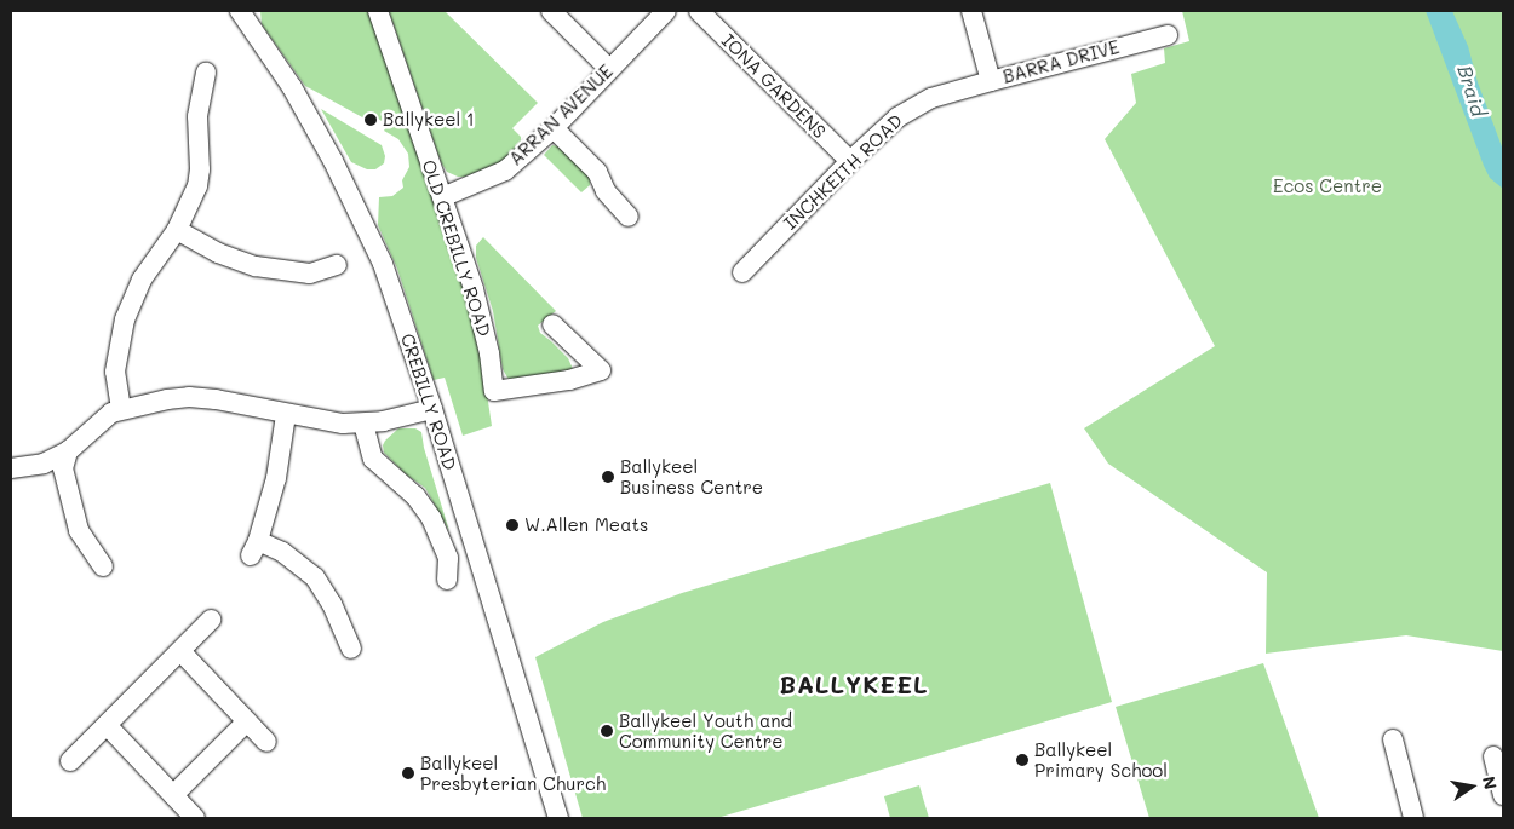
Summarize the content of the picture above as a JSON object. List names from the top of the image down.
{
  "streets": {
    "street": [
      "BARRA DRIVE",
      "IONA GARDENS",
      "ARRAN AVENUE",
      "INCHKEITH ROAD",
      "OLD CREBILLY ROAD",
      "CREBILLY ROAD"
    ]
  },
  "crossings": [
    ["BARRA DRIVE", "INCHKEITH ROAD"],
    ["IONA GARDENS", "INCHKEITH ROAD"],
    ["ARRAN AVENUE", "OLD CREBILLY ROAD"]
  ],
  "districts": ["BALLYKEEL"],
  "water": ["Braid"],
  "parks": ["Ecos Centre"],
  "places": [
    "Ballykeel 1",
    "Ballykeel Business Centre",
    "W.Allen Meats",
    "Ballykeel Youth and Community Centre",
    "Ballykeel Primary School",
    "Ballykeel Presbyterian Church"
  ],
  "north": "right"
}
